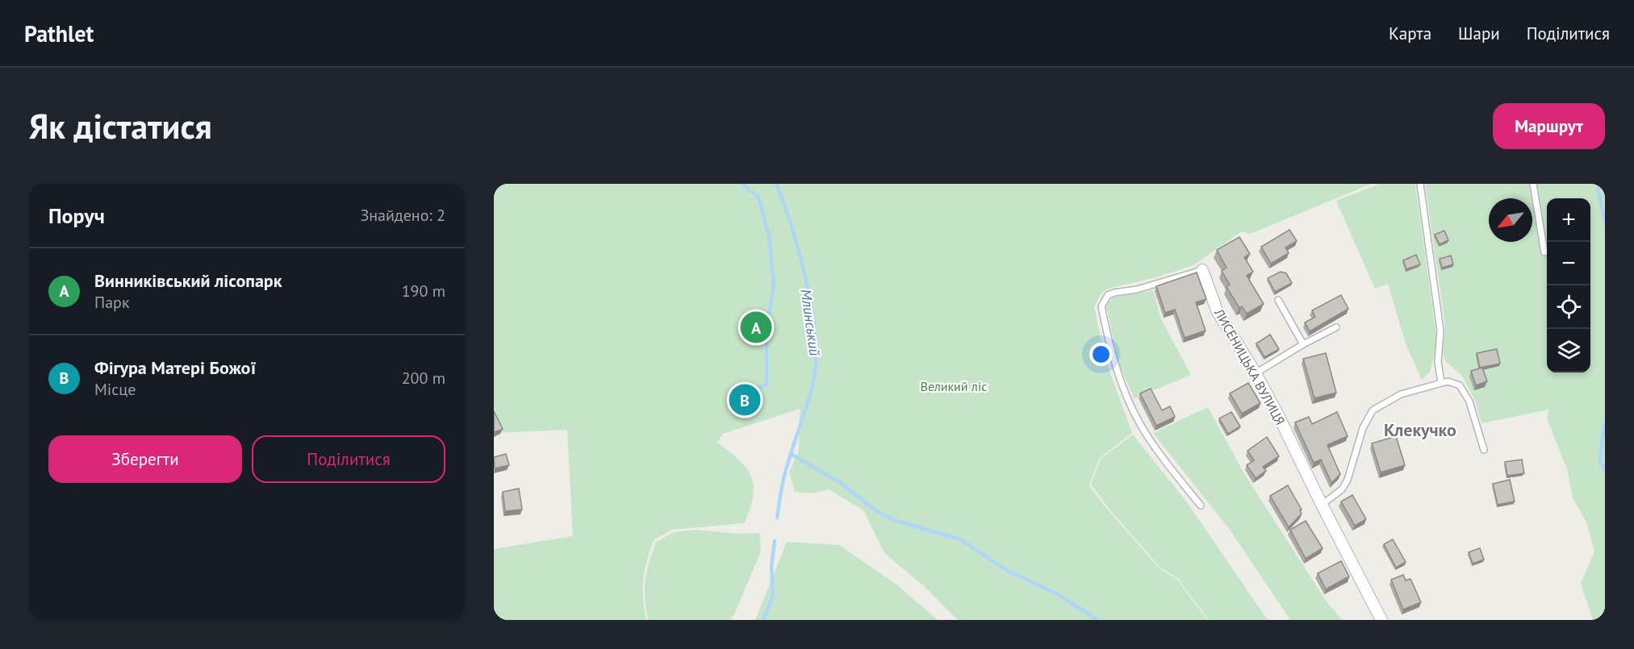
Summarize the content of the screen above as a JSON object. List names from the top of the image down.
{
  "streets": {
    "street": ["ЛИСЕНИЦЬКА ВУЛИЦЯ"]
  },
  "districts": ["Клекучко"],
  "water": ["Млинський"],
  "parks": ["Великий ліс"],
  "north": "bottom left",
  "page": {
    "header": "Pathlet",
    "nav": ["Карта", "Шари", "Поділитися"],
    "buttons": [
      "Маршрут",
      ["Зберегти", "Поділитися"]
    ],
    "title": "Як дістатися",
    "heading": ["Поруч", "Знайдено: 2"],
    "map_buttons": ["+", "−"],
    "list": [
      {
        "mark": "A",
        "name": "Винниківський лісопарк",
        "note": "Парк",
        "value": "190 m"
      },
      {
        "mark": "B",
        "name": "Фігура Матері Божої",
        "note": "Місце",
        "value": "200 m"
      }
    ],
    "pins": ["A", "B"]
  }
}
